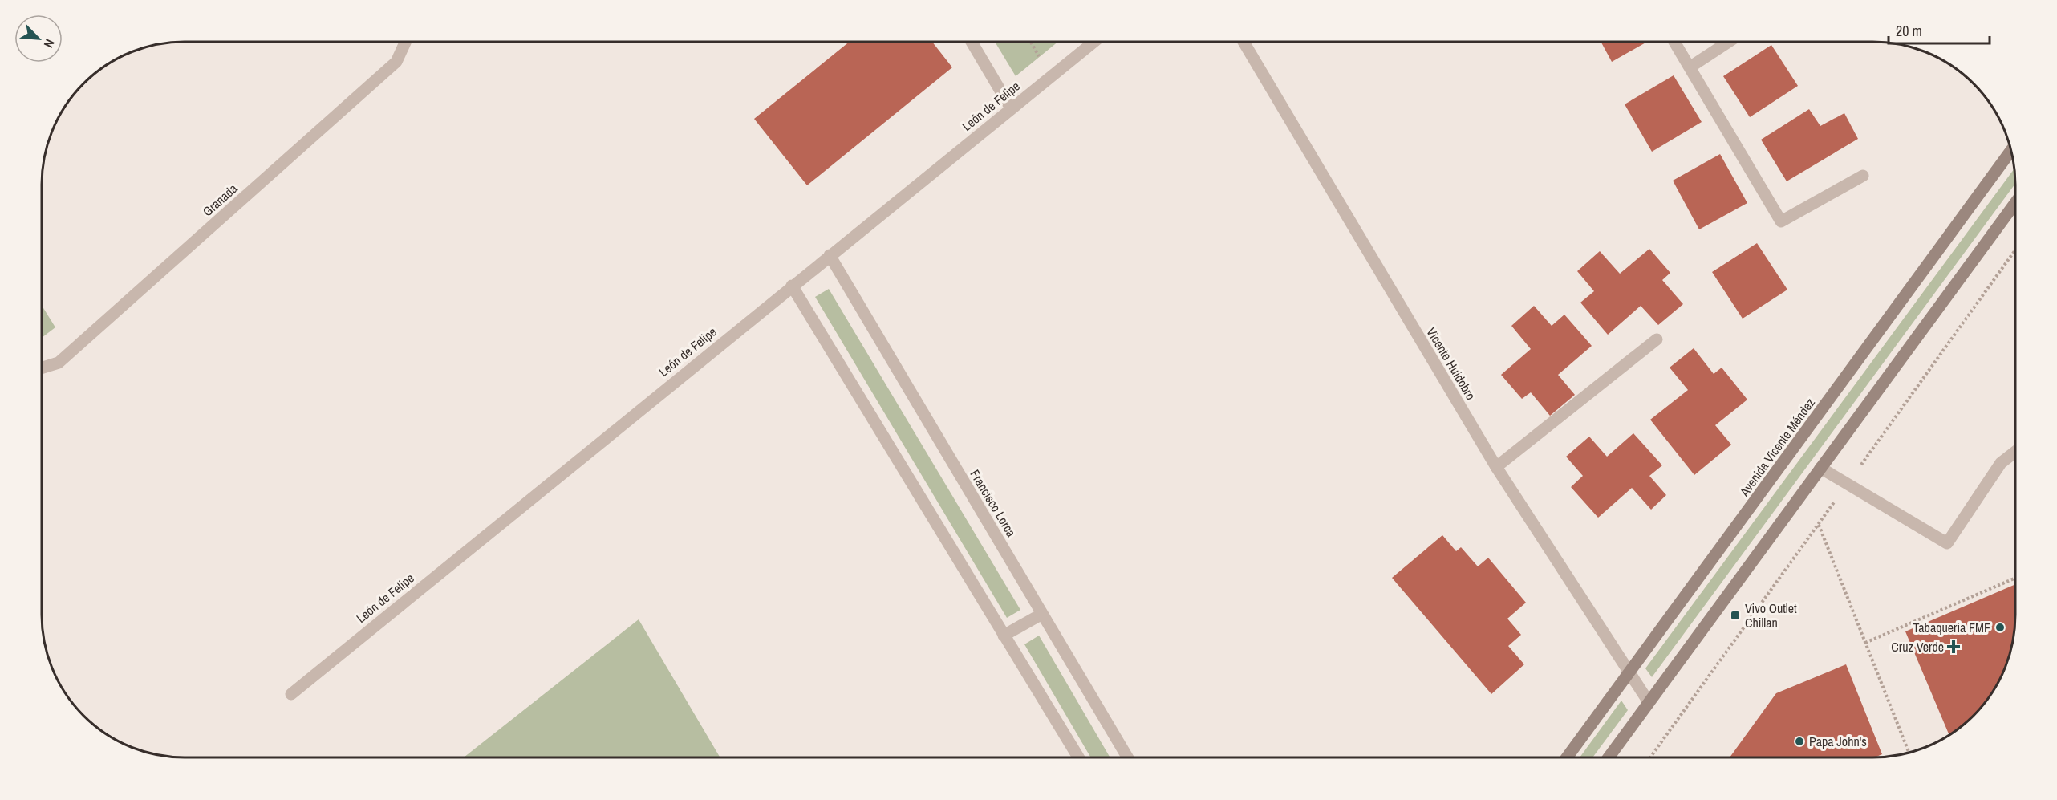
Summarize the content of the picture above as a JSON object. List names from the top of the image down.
{
  "streets": {
    "main road": ["Avenida Vicente Méndez"],
    "street": [
      "León de Felipe",
      "Granada",
      "Vicente Huidobro",
      "Francisco Lorca"
    ]
  },
  "crossings": [
    ["León de Felipe", "Francisco Lorca"],
    ["Vicente Huidobro", "Avenida Vicente Méndez"]
  ],
  "places": {
    "transit": ["Vivo Outlet Chillan"],
    "other": ["Tabaqueria FMF", "Papa John's"],
    "health": ["Cruz Verde"]
  },
  "scale_bar": "20 m",
  "north": "bottom right"
}
